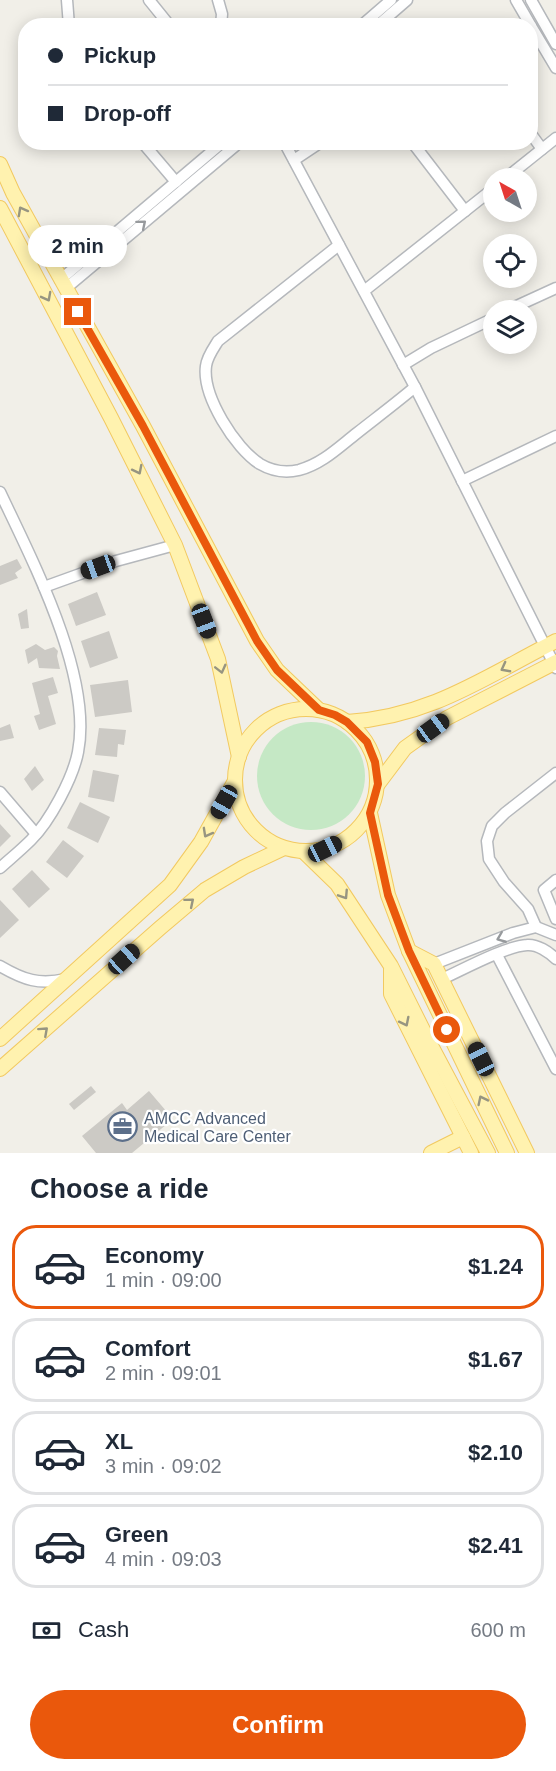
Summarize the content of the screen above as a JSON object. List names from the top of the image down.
{
  "places": {
    "office": ["AMCC Advanced Medical Care Center"]
  },
  "north": "top left",
  "page": {
    "banner": ["Pickup", "Drop-off"],
    "bubble": "2 min",
    "heading": "Choose a ride",
    "list": [
      {
        "name": "Economy",
        "note": "1 min · 09:00",
        "value": "$1.24"
      },
      {
        "name": "Comfort",
        "note": "2 min · 09:01",
        "value": "$1.67"
      },
      {
        "name": "XL",
        "note": "3 min · 09:02",
        "value": "$2.10"
      },
      {
        "name": "Green",
        "note": "4 min · 09:03",
        "value": "$2.41"
      }
    ],
    "pay": ["Cash", "600 m"],
    "buttons": "Confirm"
  }
}
